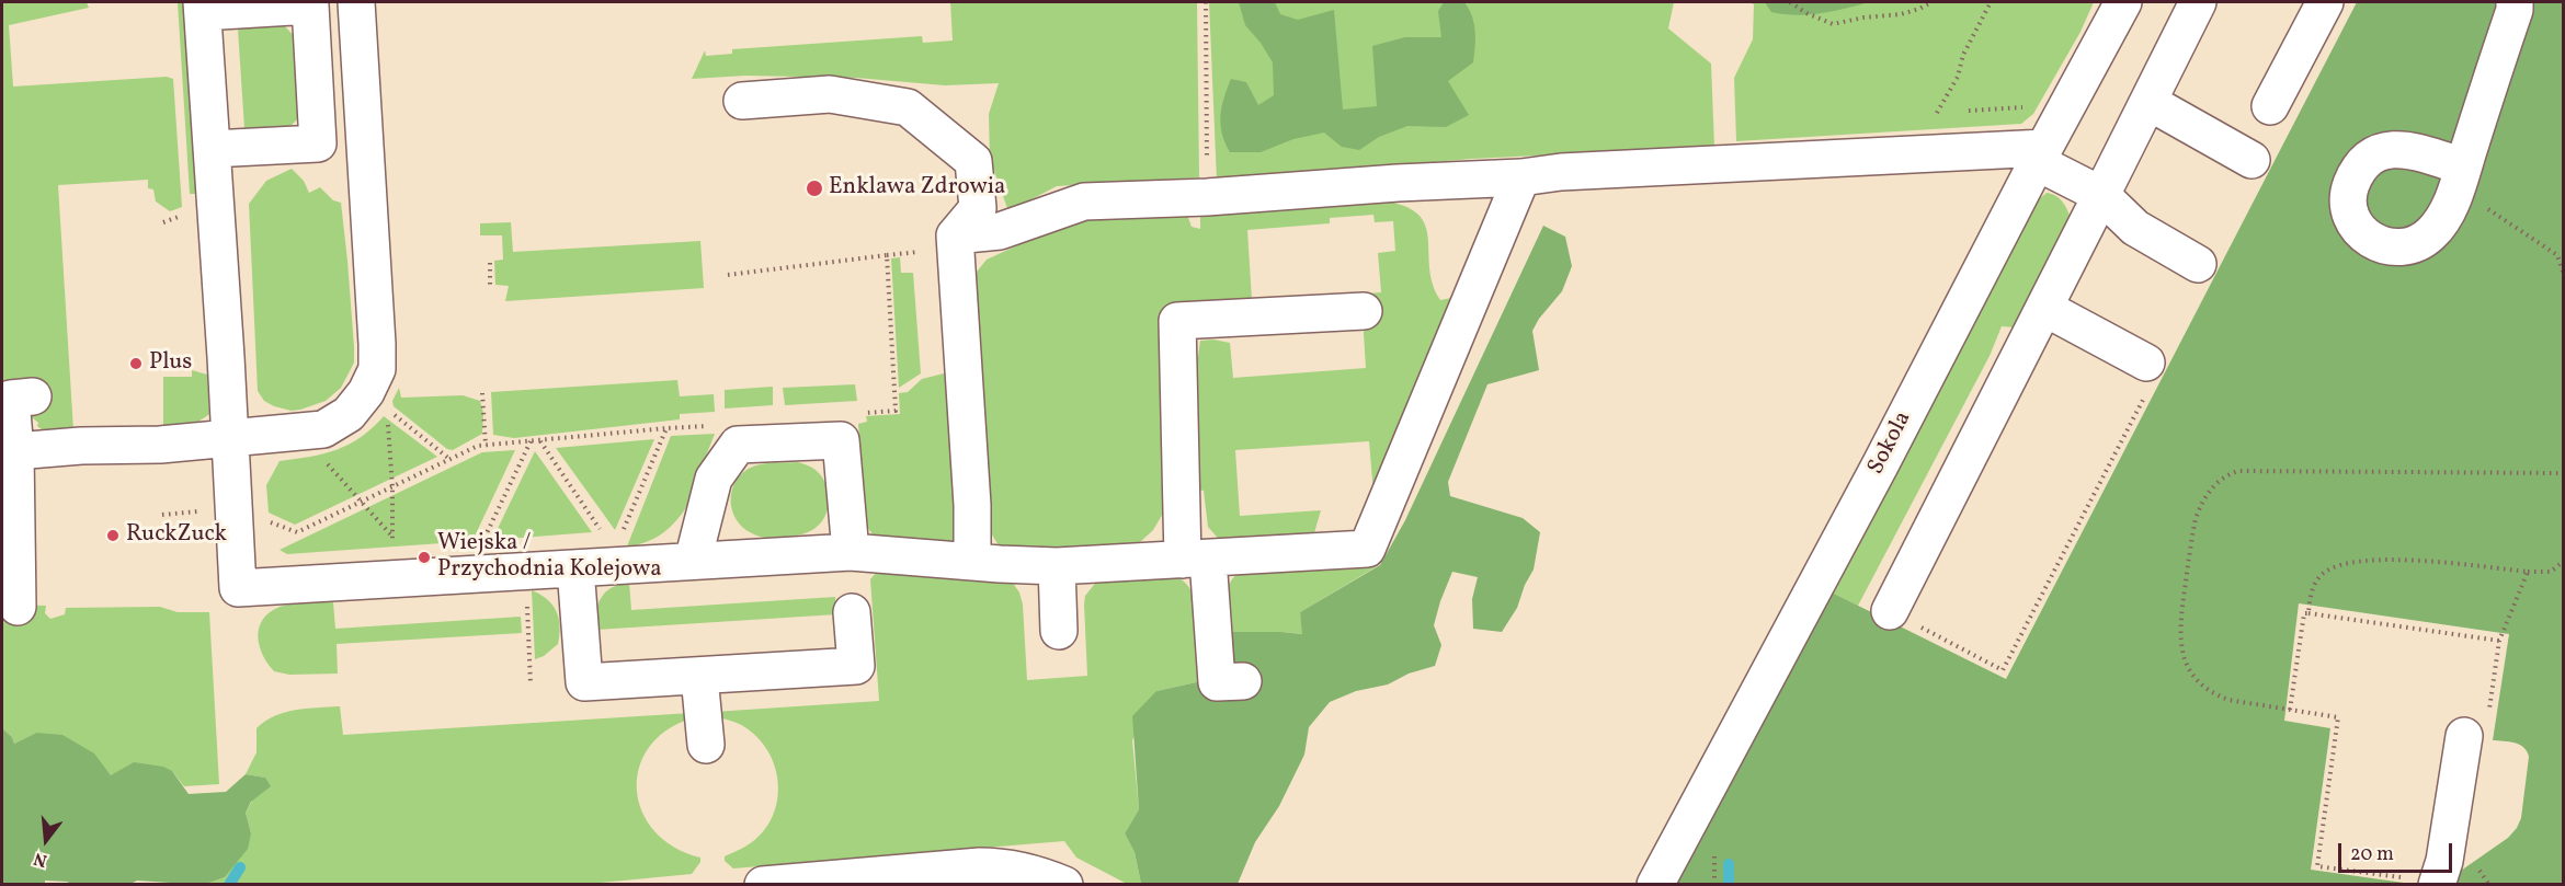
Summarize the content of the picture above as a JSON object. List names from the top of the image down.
{
  "streets": {
    "street": ["Sokola"]
  },
  "places": [
    "Enklawa Zdrowia",
    "Plus",
    "RuckZuck",
    "Wiejska / Przychodnia Kolejowa"
  ],
  "scale_bar": "20 m",
  "north": "bottom"
}
